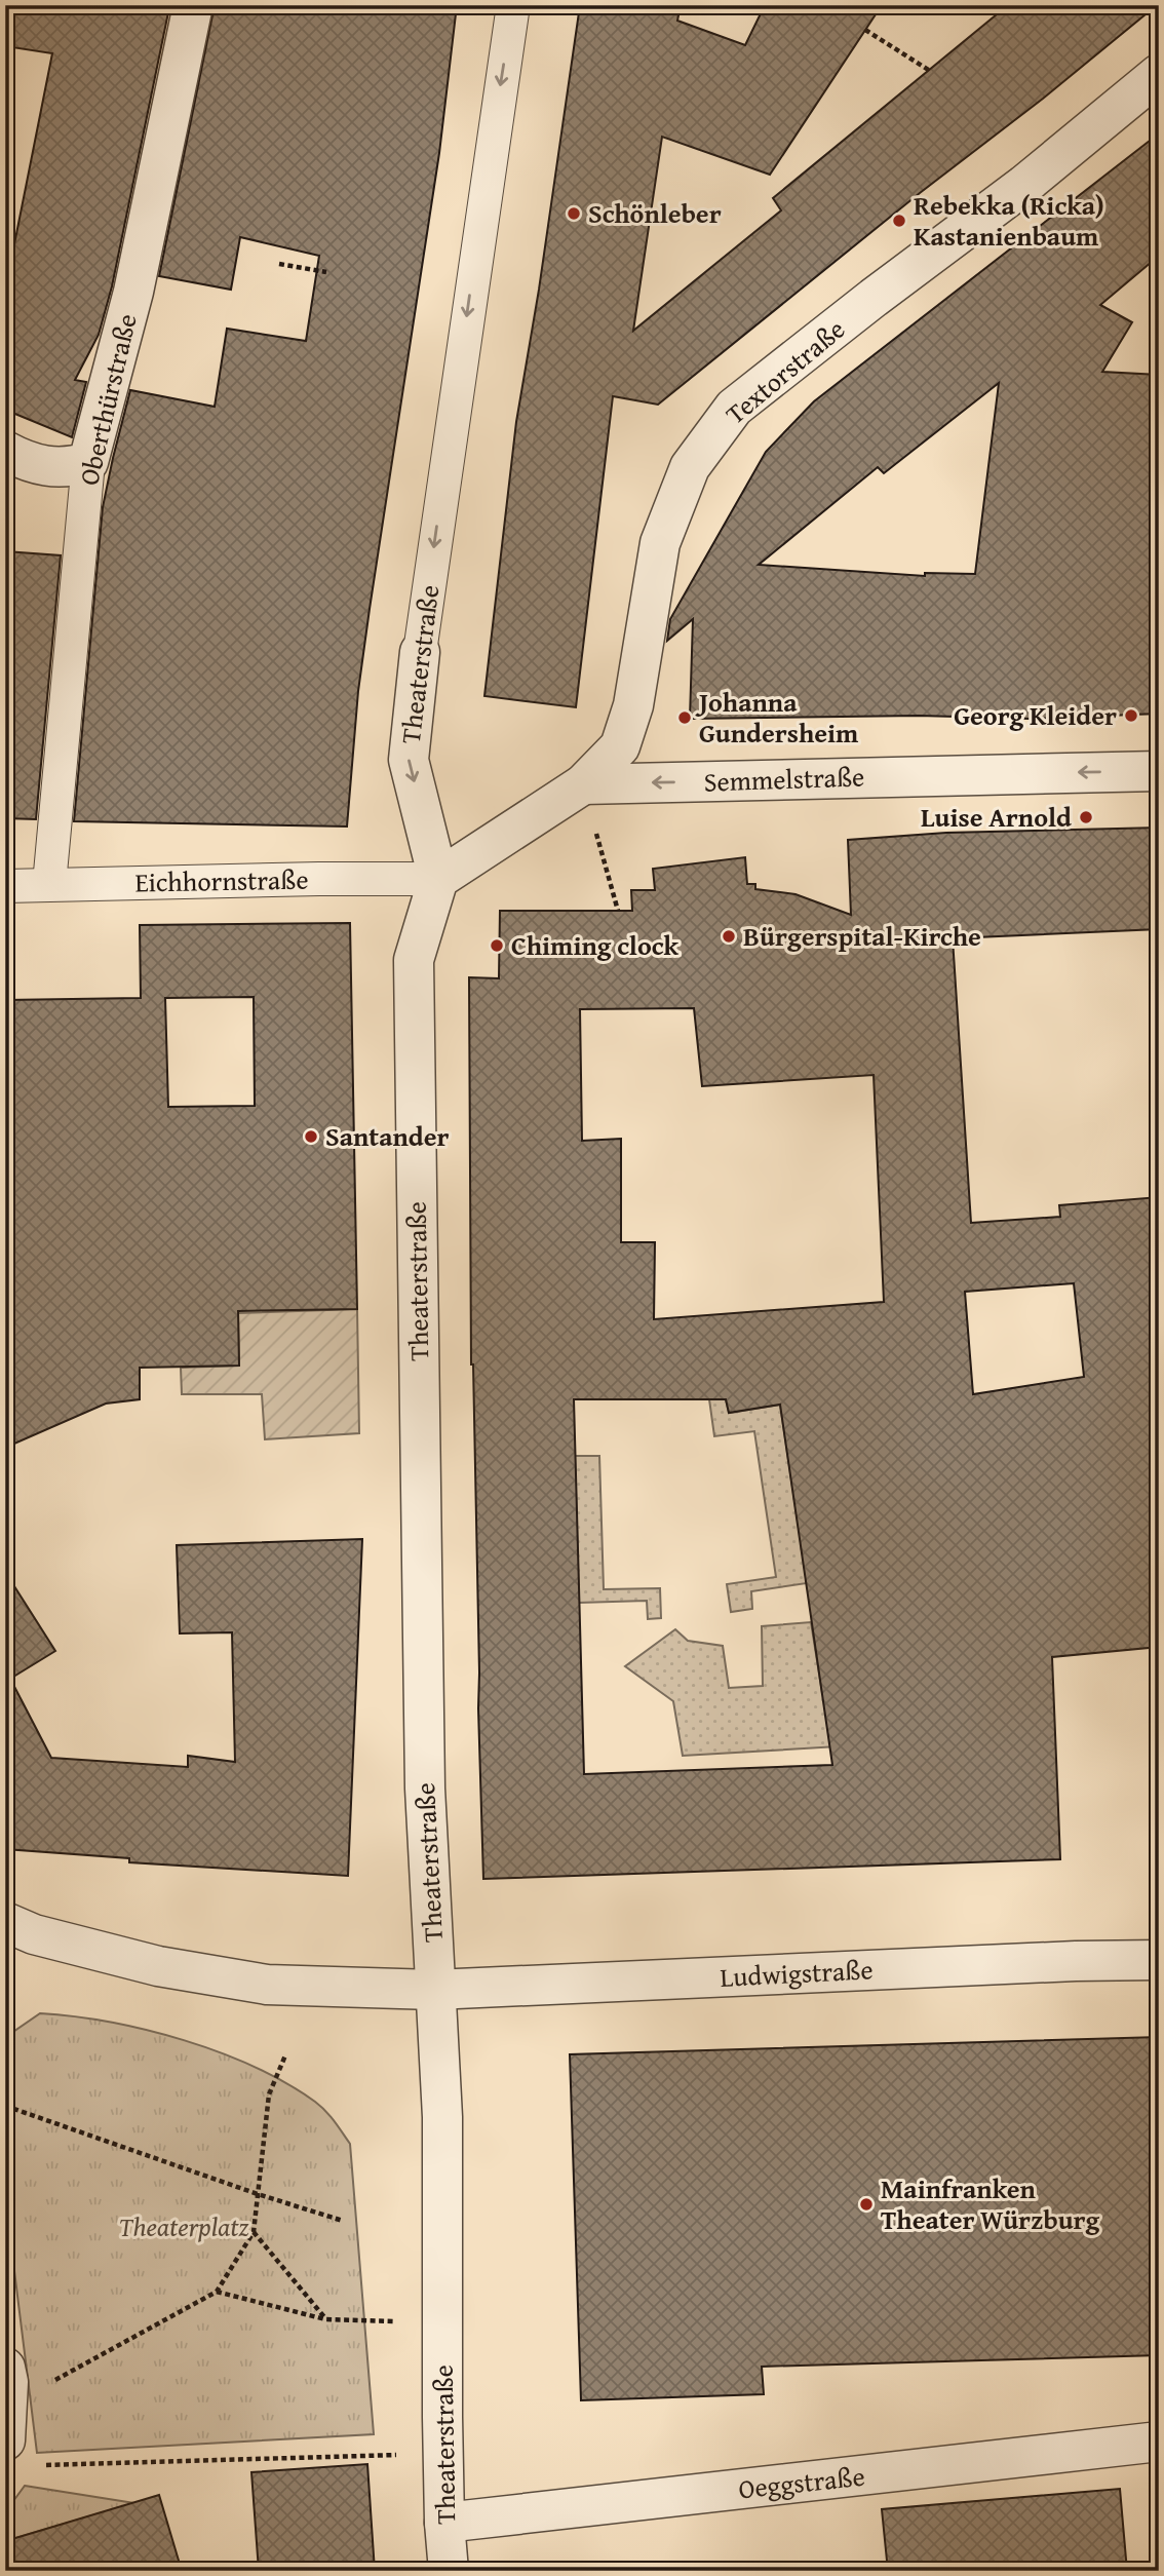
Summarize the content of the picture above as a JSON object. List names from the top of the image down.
{
  "streets": {
    "street": [
      "Textorstraße",
      "Oberthürstraße",
      "Theaterstraße",
      "Semmelstraße",
      "Eichhornstraße",
      "Ludwigstraße",
      "Oeggstraße"
    ]
  },
  "crossings": [
    ["Textorstraße", "Semmelstraße"],
    ["Oberthürstraße", "Eichhornstraße"],
    ["Theaterstraße", "Eichhornstraße"],
    ["Theaterstraße", "Ludwigstraße"],
    ["Theaterstraße", "Oeggstraße"]
  ],
  "one_way": ["Semmelstraße"],
  "parks": ["Theaterplatz"],
  "places": [
    "Schönleber",
    "Rebekka (Ricka) Kastanienbaum",
    "Georg Kleider",
    "Johanna Gundersheim",
    "Luise Arnold",
    "Bürgerspital-Kirche",
    "Chiming clock",
    "Santander",
    "Mainfranken Theater Würzburg"
  ]
}
